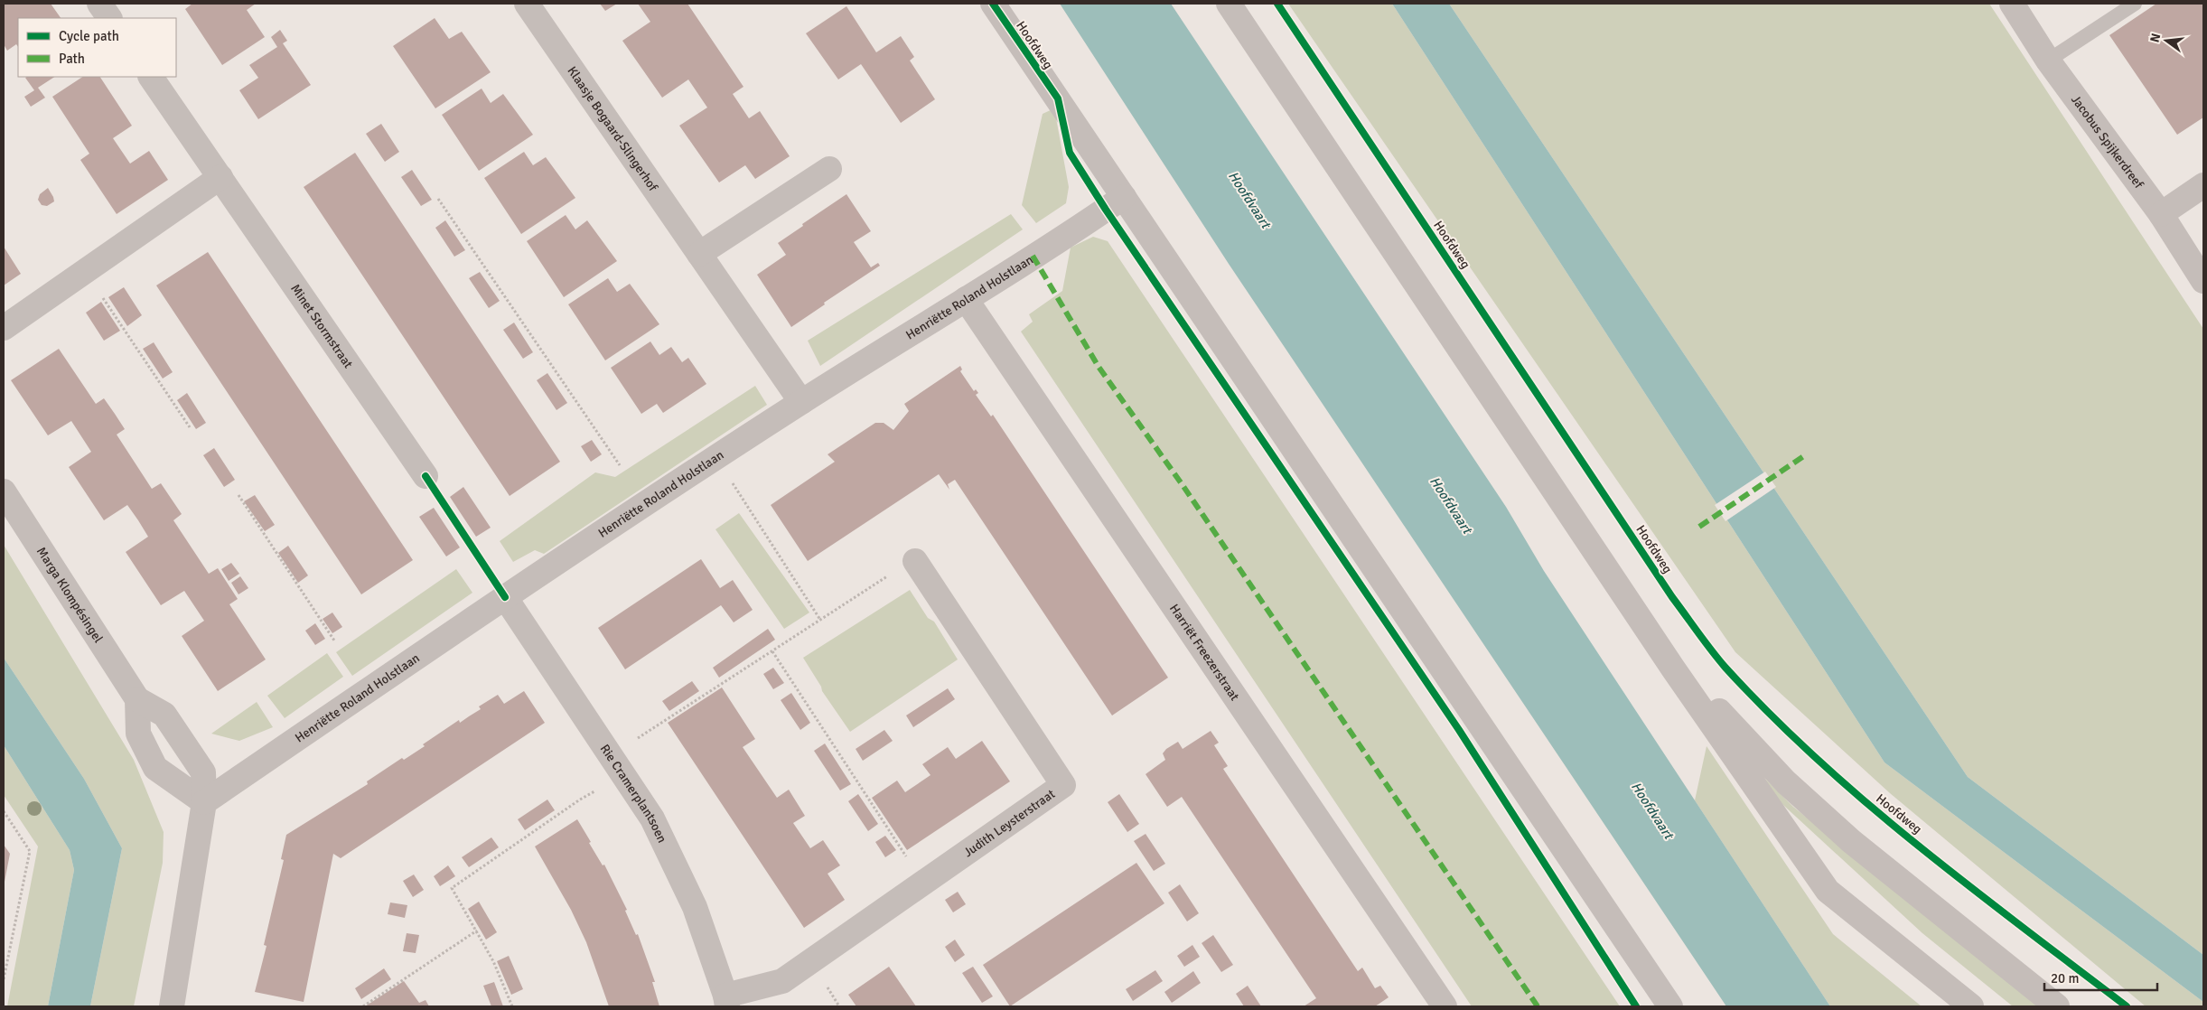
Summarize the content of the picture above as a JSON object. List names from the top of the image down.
{
  "streets": {
    "street": [
      "Hoofdweg",
      "Klaasje Bogaard-Slingerhof",
      "Jacobus Spijkerdreef",
      "Henriëtte Roland Holstlaan",
      "Minet Stormstraat",
      "Marga Klompésingel",
      "Harriët Freezerstraat",
      "Rie Cramerplantsoen",
      "Judith Leysterstraat"
    ]
  },
  "crossings": [
    ["Hoofdweg", "Henriëtte Roland Holstlaan"],
    ["Klaasje Bogaard-Slingerhof", "Henriëtte Roland Holstlaan"],
    ["Henriëtte Roland Holstlaan", "Marga Klompésingel"],
    ["Henriëtte Roland Holstlaan", "Harriët Freezerstraat"],
    ["Henriëtte Roland Holstlaan", "Rie Cramerplantsoen"],
    ["Rie Cramerplantsoen", "Judith Leysterstraat"]
  ],
  "water": ["Hoofdvaart"],
  "legend": ["Cycle path", "Path"],
  "scale_bar": "20 m",
  "north": "left"
}
